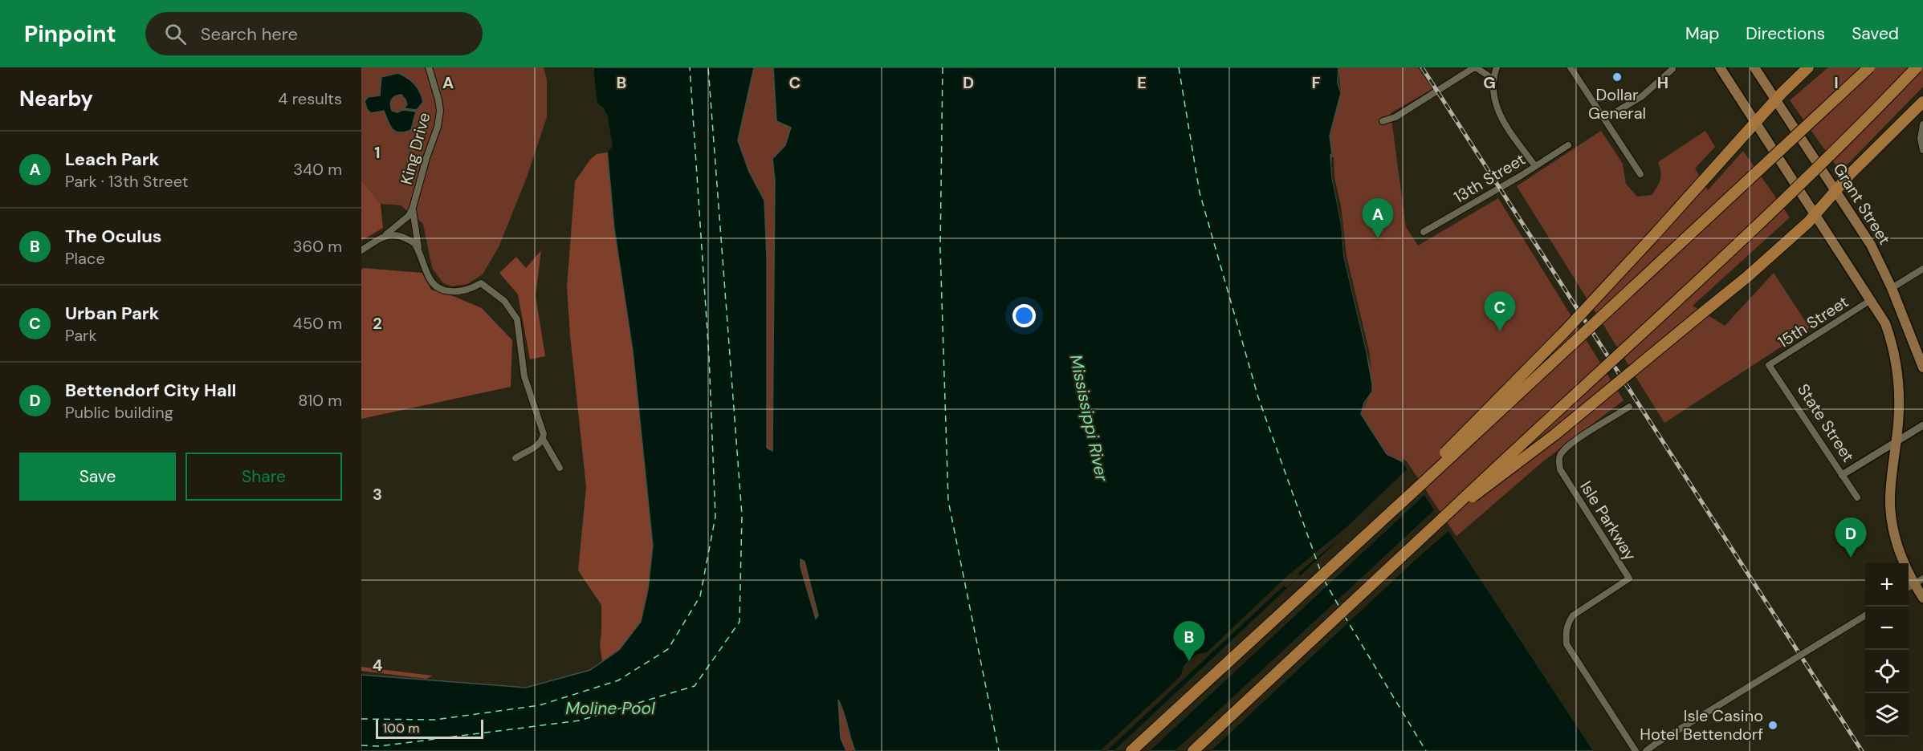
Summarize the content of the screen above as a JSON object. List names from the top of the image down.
{
  "streets": {
    "main road": ["Grant Street"],
    "street": [
      "King Drive",
      "13th Street",
      "15th Street",
      "State Street",
      "Isle Parkway"
    ]
  },
  "crossings": [
    ["15th Street", "State Street"]
  ],
  "water": ["Mississippi River", "Moline Pool"],
  "places": ["Dollar General", "Isle Casino Hotel Bettendorf"],
  "scale_bar": "100 m",
  "page": {
    "header": "Pinpoint",
    "search": "Search here",
    "nav": ["Map", "Directions", "Saved"],
    "heading": ["Nearby", "4 results"],
    "list": [
      {
        "mark": "A",
        "name": "Leach Park",
        "note": "Park · 13th Street",
        "value": "340 m"
      },
      {
        "mark": "B",
        "name": "The Oculus",
        "note": "Place",
        "value": "360 m"
      },
      {
        "mark": "C",
        "name": "Urban Park",
        "note": "Park",
        "value": "450 m"
      },
      {
        "mark": "D",
        "name": "Bettendorf City Hall",
        "note": "Public building",
        "value": "810 m"
      }
    ],
    "pins": [
      "A",
      "C",
      "D",
      "B"
    ],
    "buttons": ["Save", "Share"],
    "map_buttons": ["+", "−"],
    "scale": "100 m"
  },
  "grid": {
    "columns": [
      "A",
      "B",
      "C",
      "D",
      "E",
      "F",
      "G",
      "H",
      "I"
    ],
    "rows": [
      "1",
      "2",
      "3",
      "4"
    ]
  }
}
